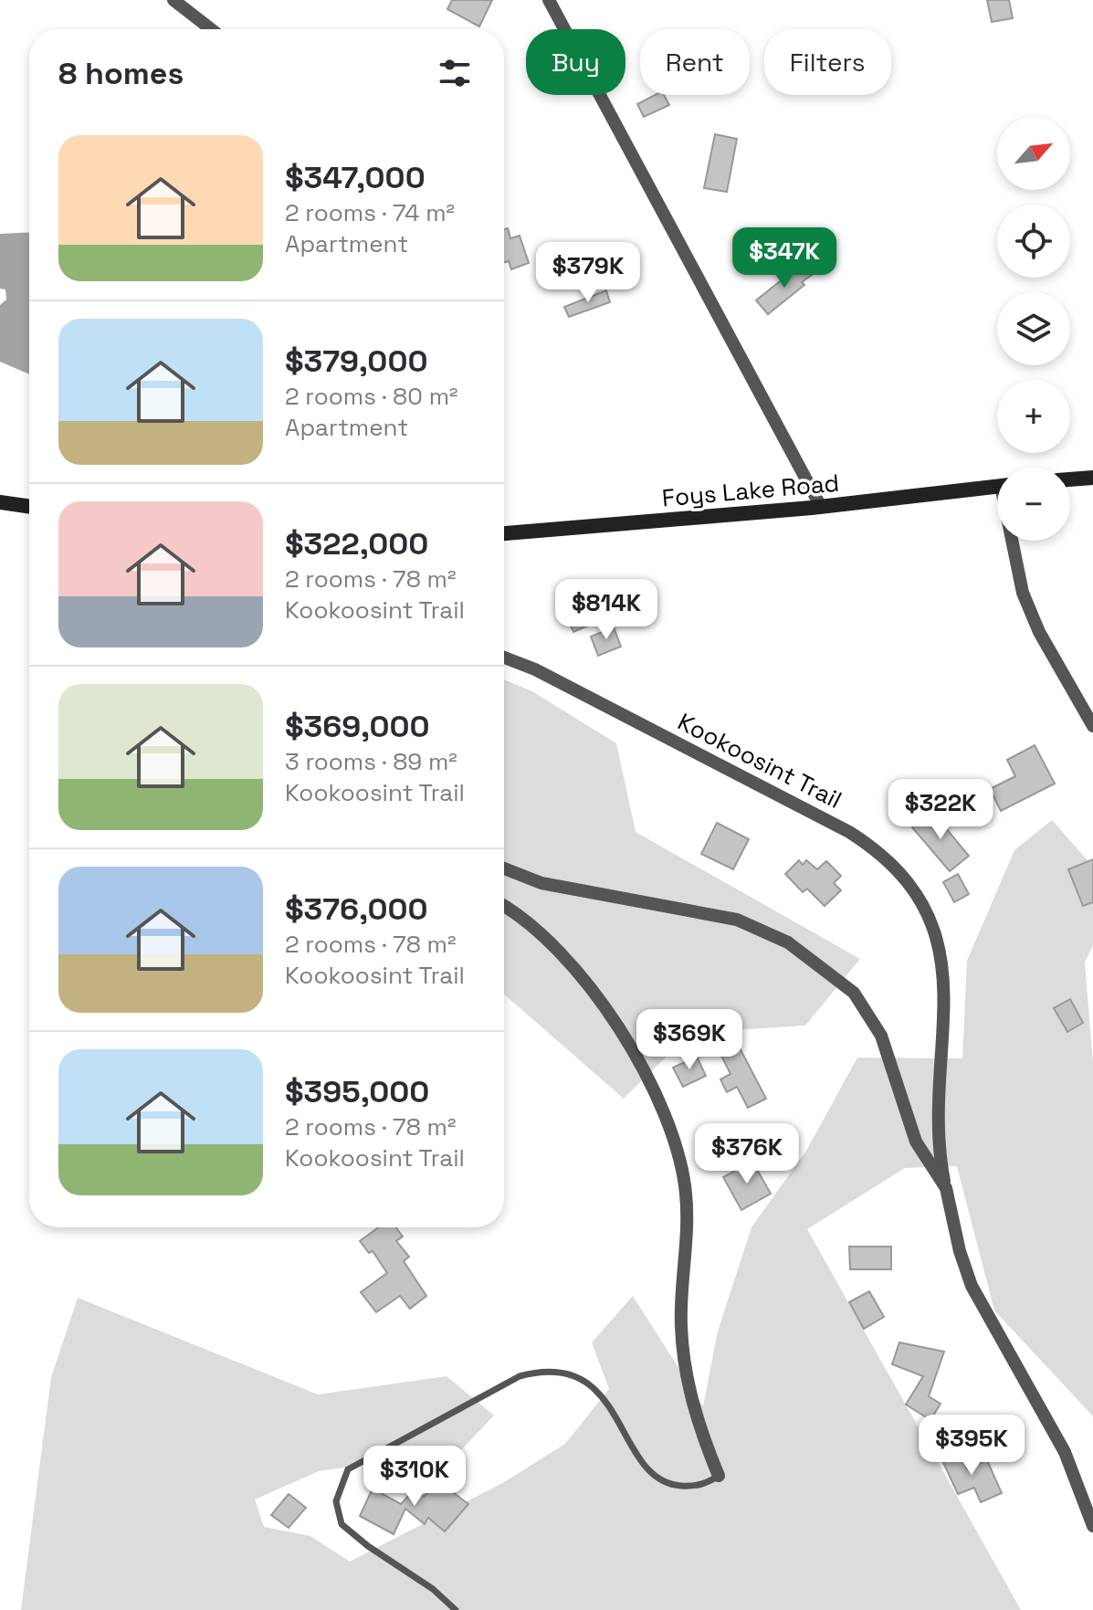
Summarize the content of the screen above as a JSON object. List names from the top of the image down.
{
  "streets": {
    "street": ["Foys Lake Road", "Kookoosint Trail"]
  },
  "north": "top right",
  "page": {
    "chip": ["Buy", "Rent", "Filters"],
    "heading": "8 homes",
    "map_buttons": ["+", "−"],
    "list": [
      {
        "name": "$347,000",
        "note": "2 rooms · 74 m² · Apartment"
      },
      {
        "name": "$379,000",
        "note": "2 rooms · 80 m² · Apartment"
      },
      {
        "name": "$322,000",
        "note": "2 rooms · 78 m² · Kookoosint Trail"
      },
      {
        "name": "$369,000",
        "note": "3 rooms · 89 m² · Kookoosint Trail"
      },
      {
        "name": "$376,000",
        "note": "2 rooms · 78 m² · Kookoosint Trail"
      },
      {
        "name": "$395,000",
        "note": "2 rooms · 78 m² · Kookoosint Trail"
      }
    ],
    "price": [
      "$347K",
      "$379K",
      "$814K",
      "$322K",
      "$369K",
      "$376K",
      "$395K",
      "$310K"
    ]
  }
}
